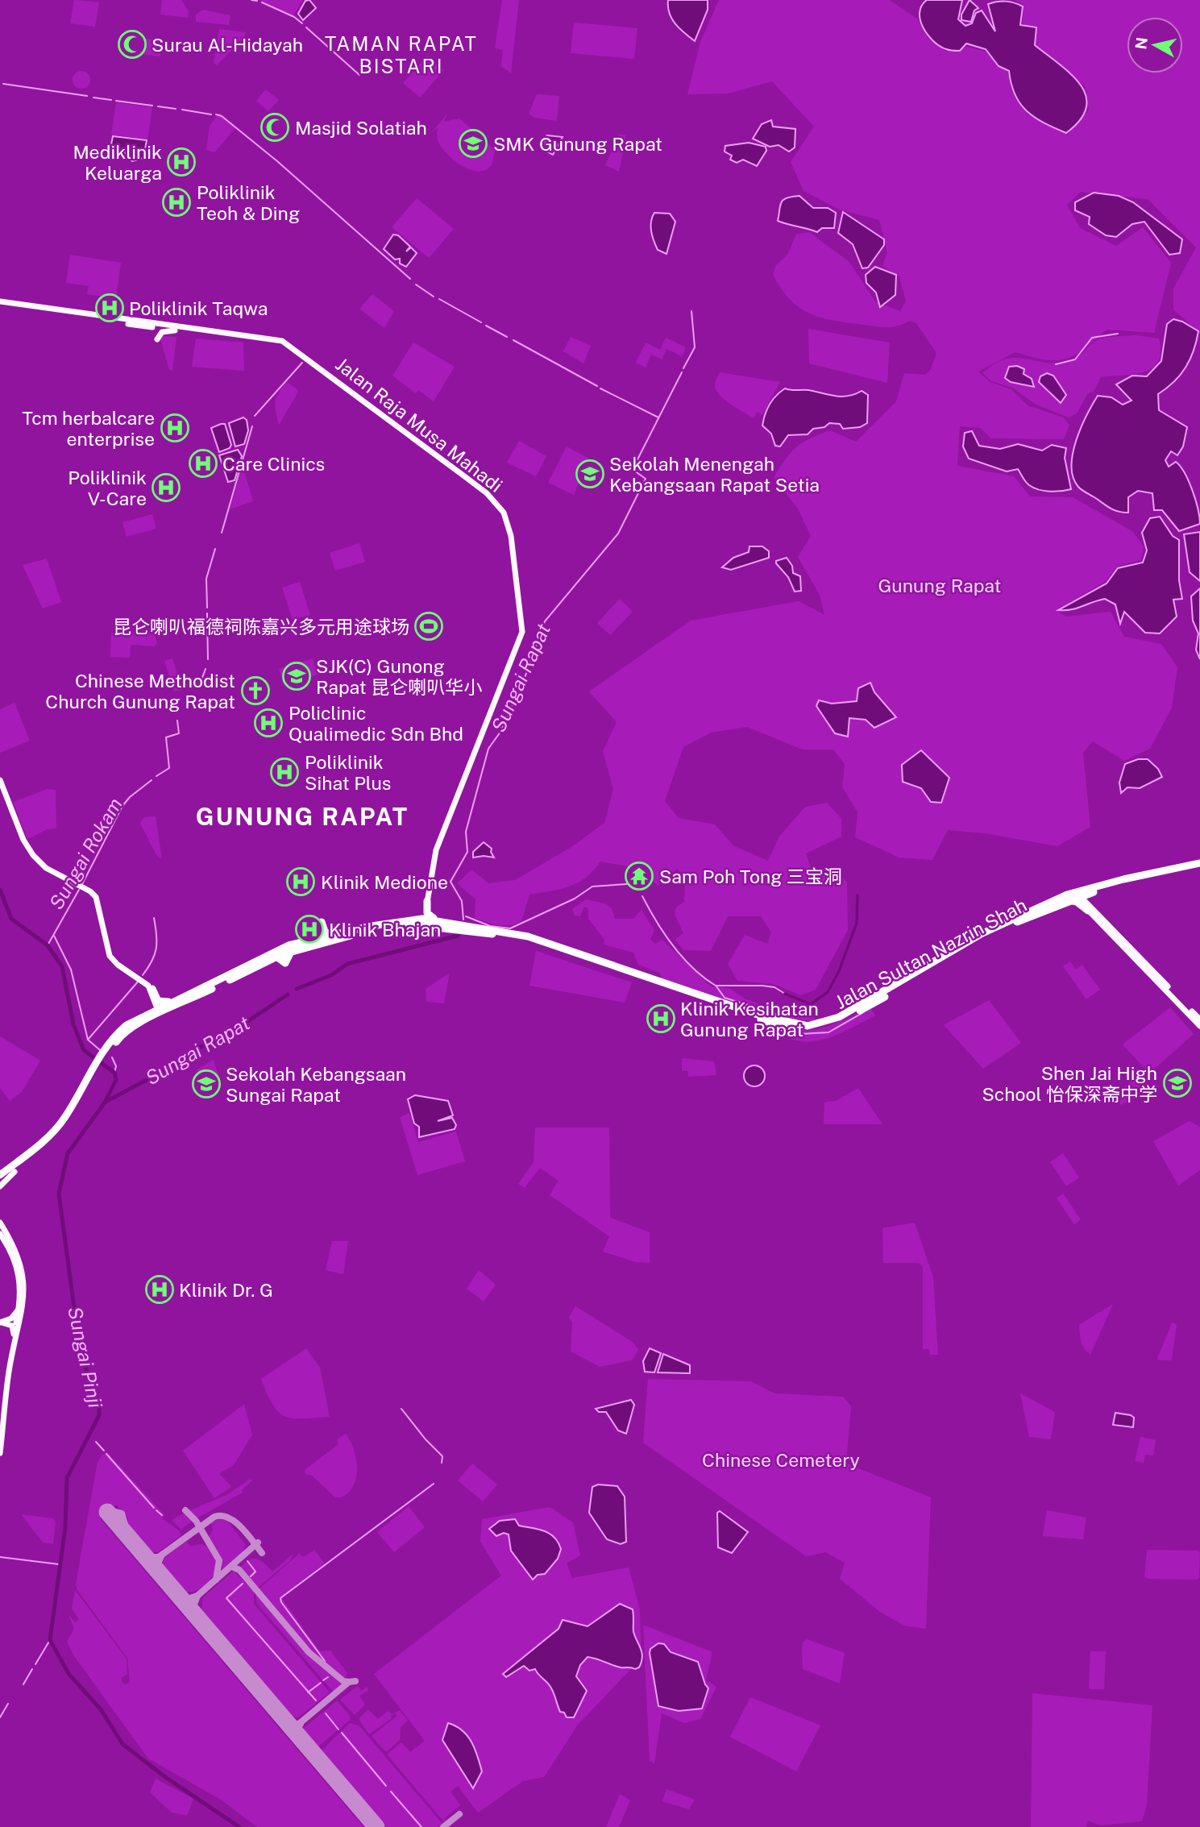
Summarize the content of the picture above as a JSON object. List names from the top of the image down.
{
  "streets": {
    "highway": ["Jalan Sultan Nazrin Shah"],
    "main road": ["Jalan Raja Musa Mahadi"]
  },
  "crossings": [
    ["Jalan Raja Musa Mahadi", "Jalan Sultan Nazrin Shah"]
  ],
  "districts": ["TAMAN RAPAT BISTARI", "GUNUNG RAPAT"],
  "water": ["Sungai Rapat", "Sungai Rokam", "Sungai Pinji"],
  "parks": ["Gunung Rapat", "Chinese Cemetery"],
  "places": {
    "mosque": ["Surau Al-Hidayah", "Masjid Solatiah"],
    "school or university": [
      "SMK Gunung Rapat",
      "Sekolah Menengah Kebangsaan Rapat Setia",
      "SJK(C) Gunong Rapat 昆仑喇叭华小",
      "Shen Jai High School 怡保深斋中学",
      "Sekolah Kebangsaan Sungai Rapat"
    ],
    "hospital": [
      "Mediklinik Keluarga",
      "Poliklinik Teoh & Ding",
      "Poliklinik Taqwa",
      "Tcm herbalcare enterprise",
      "Care Clinics",
      "Poliklinik V-Care",
      "Policlinic Qualimedic Sdn Bhd",
      "Poliklinik Sihat Plus",
      "Klinik Medione",
      "Klinik Bhajan",
      "Klinik Kesihatan Gunung Rapat",
      "Klinik Dr. G"
    ],
    "sports": ["昆仑喇叭福德祠陈嘉兴多元用途球场"],
    "church": ["Chinese Methodist Church Gunung Rapat"],
    "temple": ["Sam Poh Tong 三宝洞"]
  },
  "north": "left"
}
